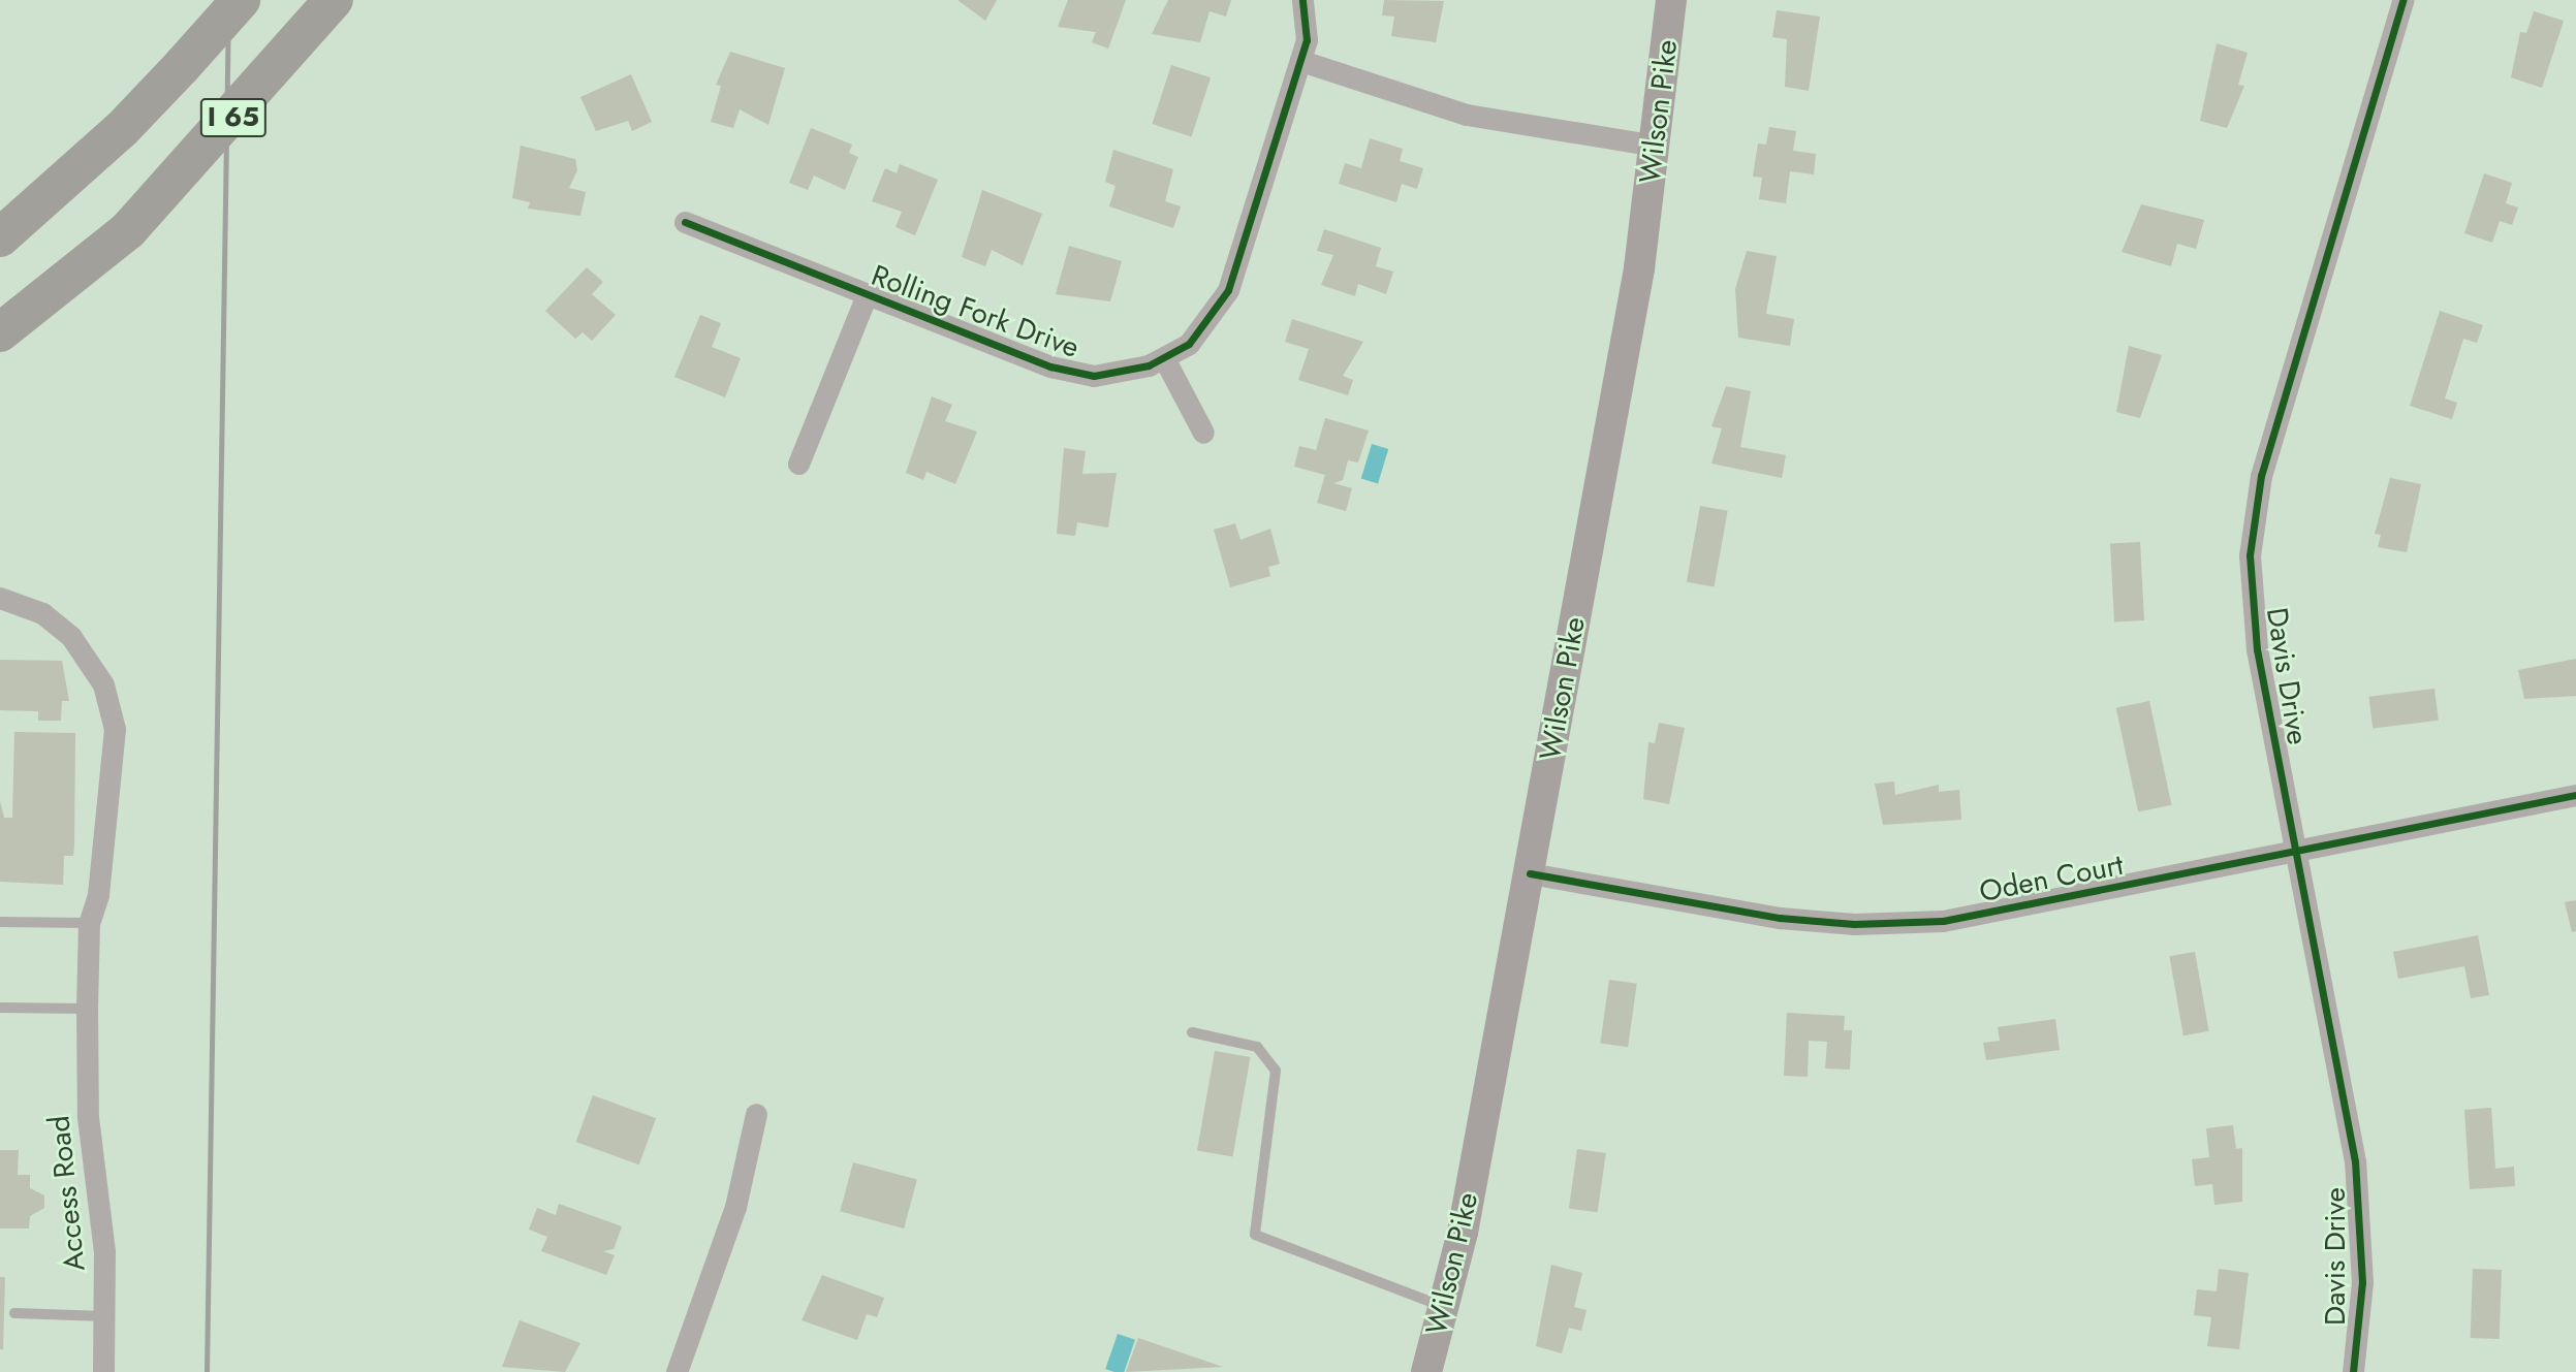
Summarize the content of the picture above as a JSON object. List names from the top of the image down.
{
  "streets": {
    "highway": ["I 65"],
    "main road": ["Wilson Pike"],
    "street": [
      "Rolling Fork Drive",
      "Davis Drive",
      "Oden Court",
      "Access Road"
    ]
  },
  "crossings": [
    ["Wilson Pike", "Oden Court"],
    ["Davis Drive", "Oden Court"]
  ]
}
